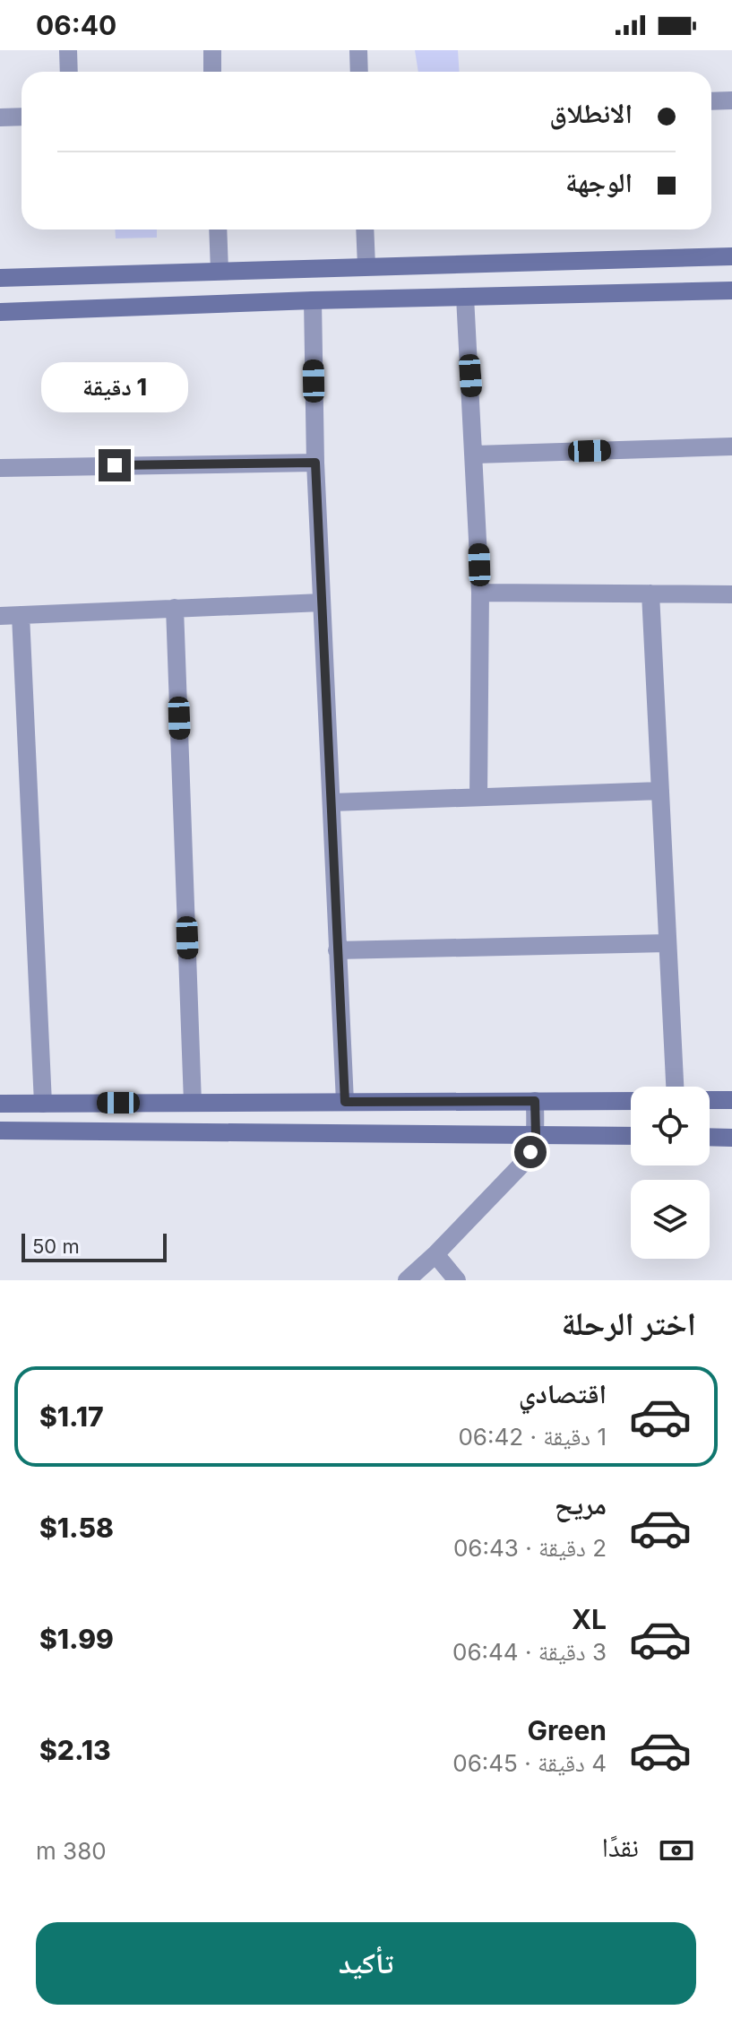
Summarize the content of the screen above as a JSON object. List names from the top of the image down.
{
  "scale_bar": "50 m",
  "page": {
    "status": "06:40",
    "banner": ["الانطلاق", "الوجهة"],
    "bubble": "1 دقيقة",
    "scale": "50 m",
    "heading": "اختر الرحلة",
    "list": [
      {
        "name": "اقتصادي",
        "note": "1 دقيقة · 06:42",
        "value": "$1.17"
      },
      {
        "name": "مريح",
        "note": "2 دقيقة · 06:43",
        "value": "$1.58"
      },
      {
        "name": "XL",
        "note": "3 دقيقة · 06:44",
        "value": "$1.99"
      },
      {
        "name": "Green",
        "note": "4 دقيقة · 06:45",
        "value": "$2.13"
      }
    ],
    "pay": ["نقدًا", "380 m"],
    "buttons": "تأكيد"
  }
}
